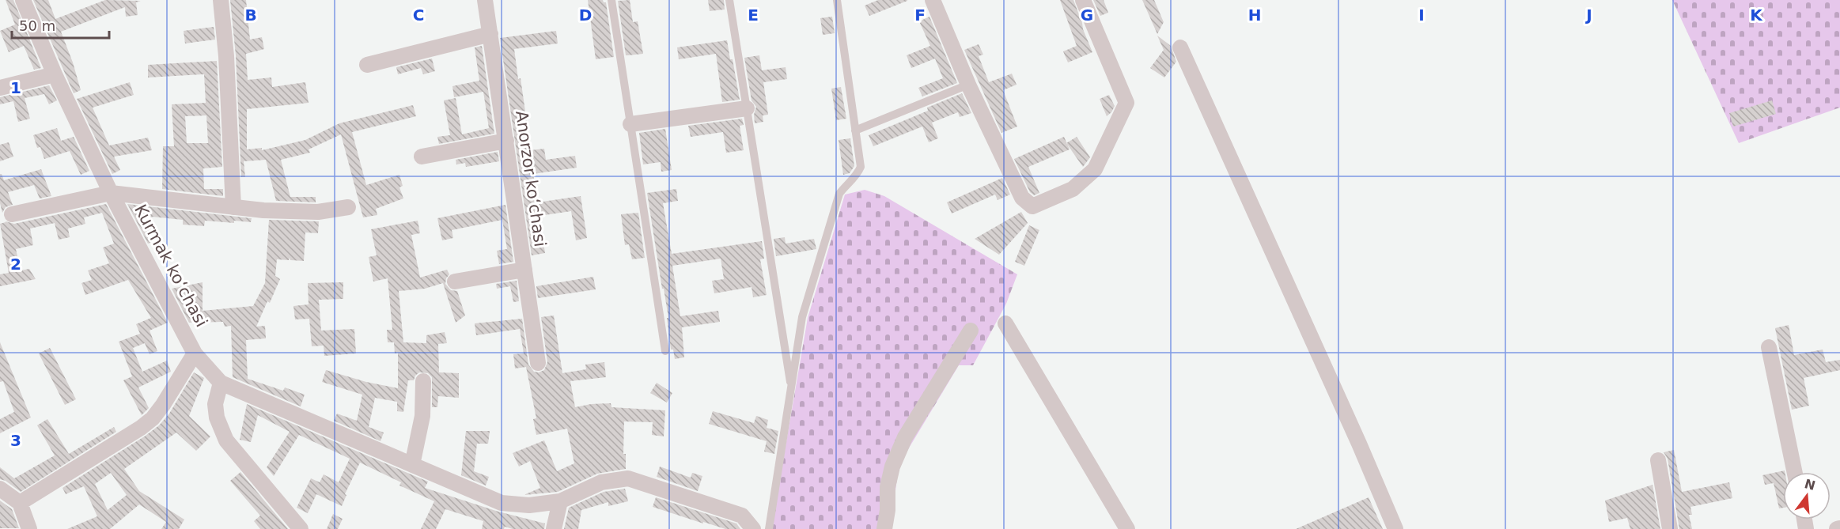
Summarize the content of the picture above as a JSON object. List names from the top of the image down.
{
  "streets": {
    "street": ["Anorzor koʻchasi", "Kurmak koʻchasi"]
  },
  "scale_bar": "50 m",
  "north": "top",
  "grid": {
    "columns": [
      "B",
      "C",
      "D",
      "E",
      "F",
      "G",
      "H",
      "I",
      "J",
      "K"
    ],
    "rows": ["1", "2", "3"]
  }
}
